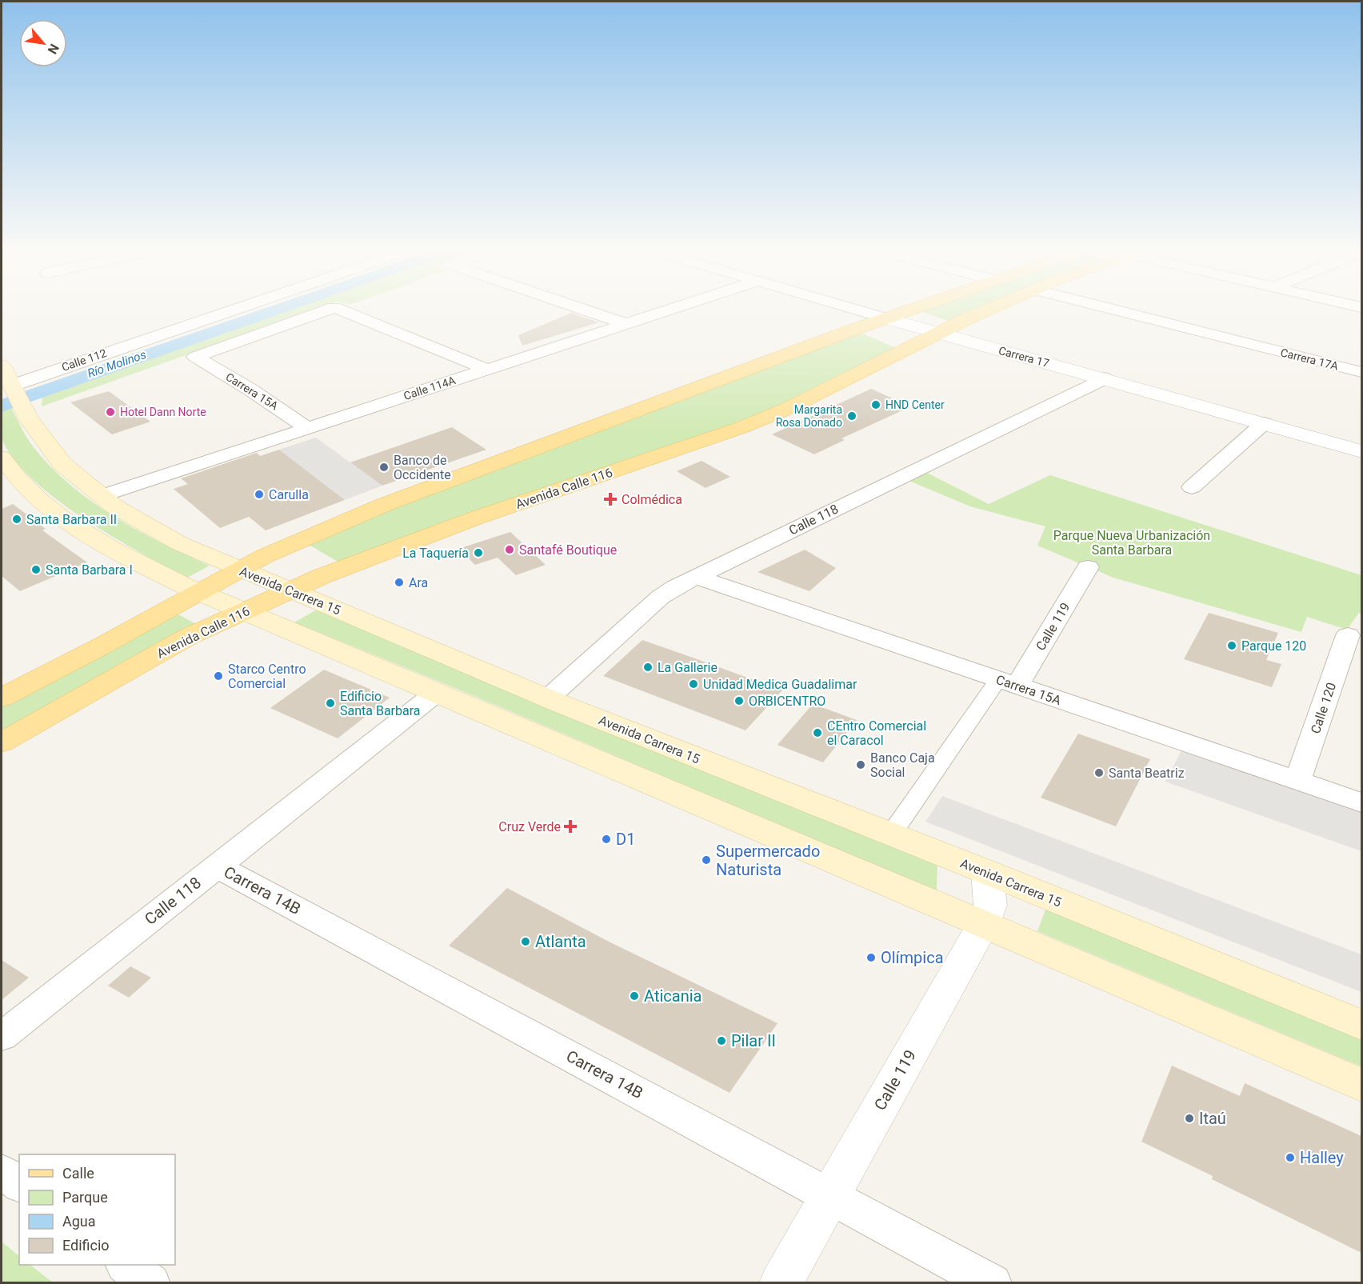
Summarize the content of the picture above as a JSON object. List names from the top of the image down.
{
  "streets": {
    "main road": ["Avenida Calle 116", "Avenida Carrera 15"],
    "street": [
      "Carrera 17",
      "Carrera 17A",
      "Calle 112",
      "Calle 114A",
      "Carrera 15A",
      "Calle 118",
      "Calle 119",
      "Calle 120",
      "Carrera 14B"
    ]
  },
  "crossings": [
    ["Carrera 17", "Avenida Calle 116"],
    ["Carrera 17", "Calle 118"],
    ["Calle 112", "Avenida Carrera 15"],
    ["Calle 114A", "Carrera 15A"],
    ["Calle 114A", "Avenida Carrera 15"],
    ["Carrera 15A", "Calle 118"],
    ["Carrera 15A", "Calle 119"],
    ["Carrera 15A", "Calle 120"],
    ["Avenida Calle 116", "Avenida Carrera 15"],
    ["Calle 118", "Avenida Carrera 15"],
    ["Calle 118", "Carrera 14B"],
    ["Avenida Carrera 15", "Calle 119"],
    ["Calle 119", "Carrera 14B"]
  ],
  "water": ["Río Molinos"],
  "parks": ["Parque Nueva Urbanización Santa Barbara"],
  "places": {
    "other": [
      "HND Center",
      "Hotel Dann Norte",
      "Margarita Rosa Donado",
      "Banco de Occidente",
      "Carulla",
      "Santa Barbara II",
      "Santafé Boutique",
      "La Taquería",
      "Santa Barbara I",
      "Ara",
      "Parque 120",
      "La Gallerie",
      "Starco Centro Comercial",
      "Unidad Medica Guadalimar",
      "ORBICENTRO",
      "Edificio Santa Barbara",
      "CEntro Comercial el Caracol",
      "Banco Caja Social",
      "Santa Beatriz",
      "D1",
      "Supermercado Naturista",
      "Atlanta",
      "Olímpica",
      "Aticania",
      "Pilar II",
      "Itaú",
      "Halley"
    ],
    "health": ["Colmédica", "Cruz Verde"]
  },
  "legend": [
    "Calle",
    "Parque",
    "Agua",
    "Edificio"
  ],
  "north": "bottom right"
}
